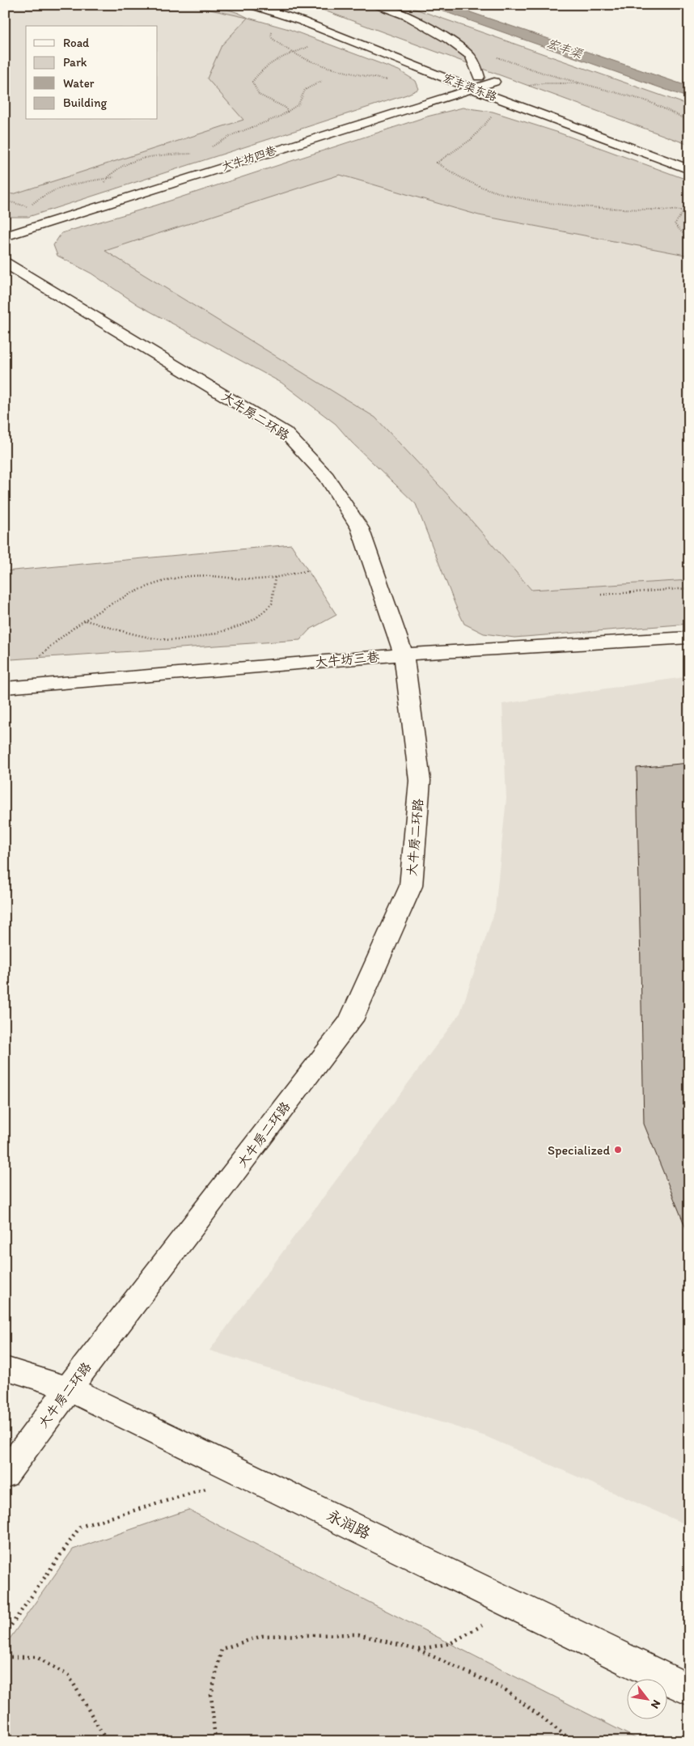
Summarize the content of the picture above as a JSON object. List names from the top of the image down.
{
  "streets": {
    "street": [
      "宏丰渠东路",
      "大牛坊四巷",
      "大牛房二环路",
      "大牛坊三巷",
      "永润路"
    ]
  },
  "crossings": [
    ["宏丰渠东路", "大牛坊四巷"],
    ["大牛房二环路", "大牛坊三巷"],
    ["大牛房二环路", "永润路"]
  ],
  "water": ["宏丰渠"],
  "places": ["Specialized"],
  "legend": [
    "Road",
    "Park",
    "Water",
    "Building"
  ],
  "north": "bottom right"
}
